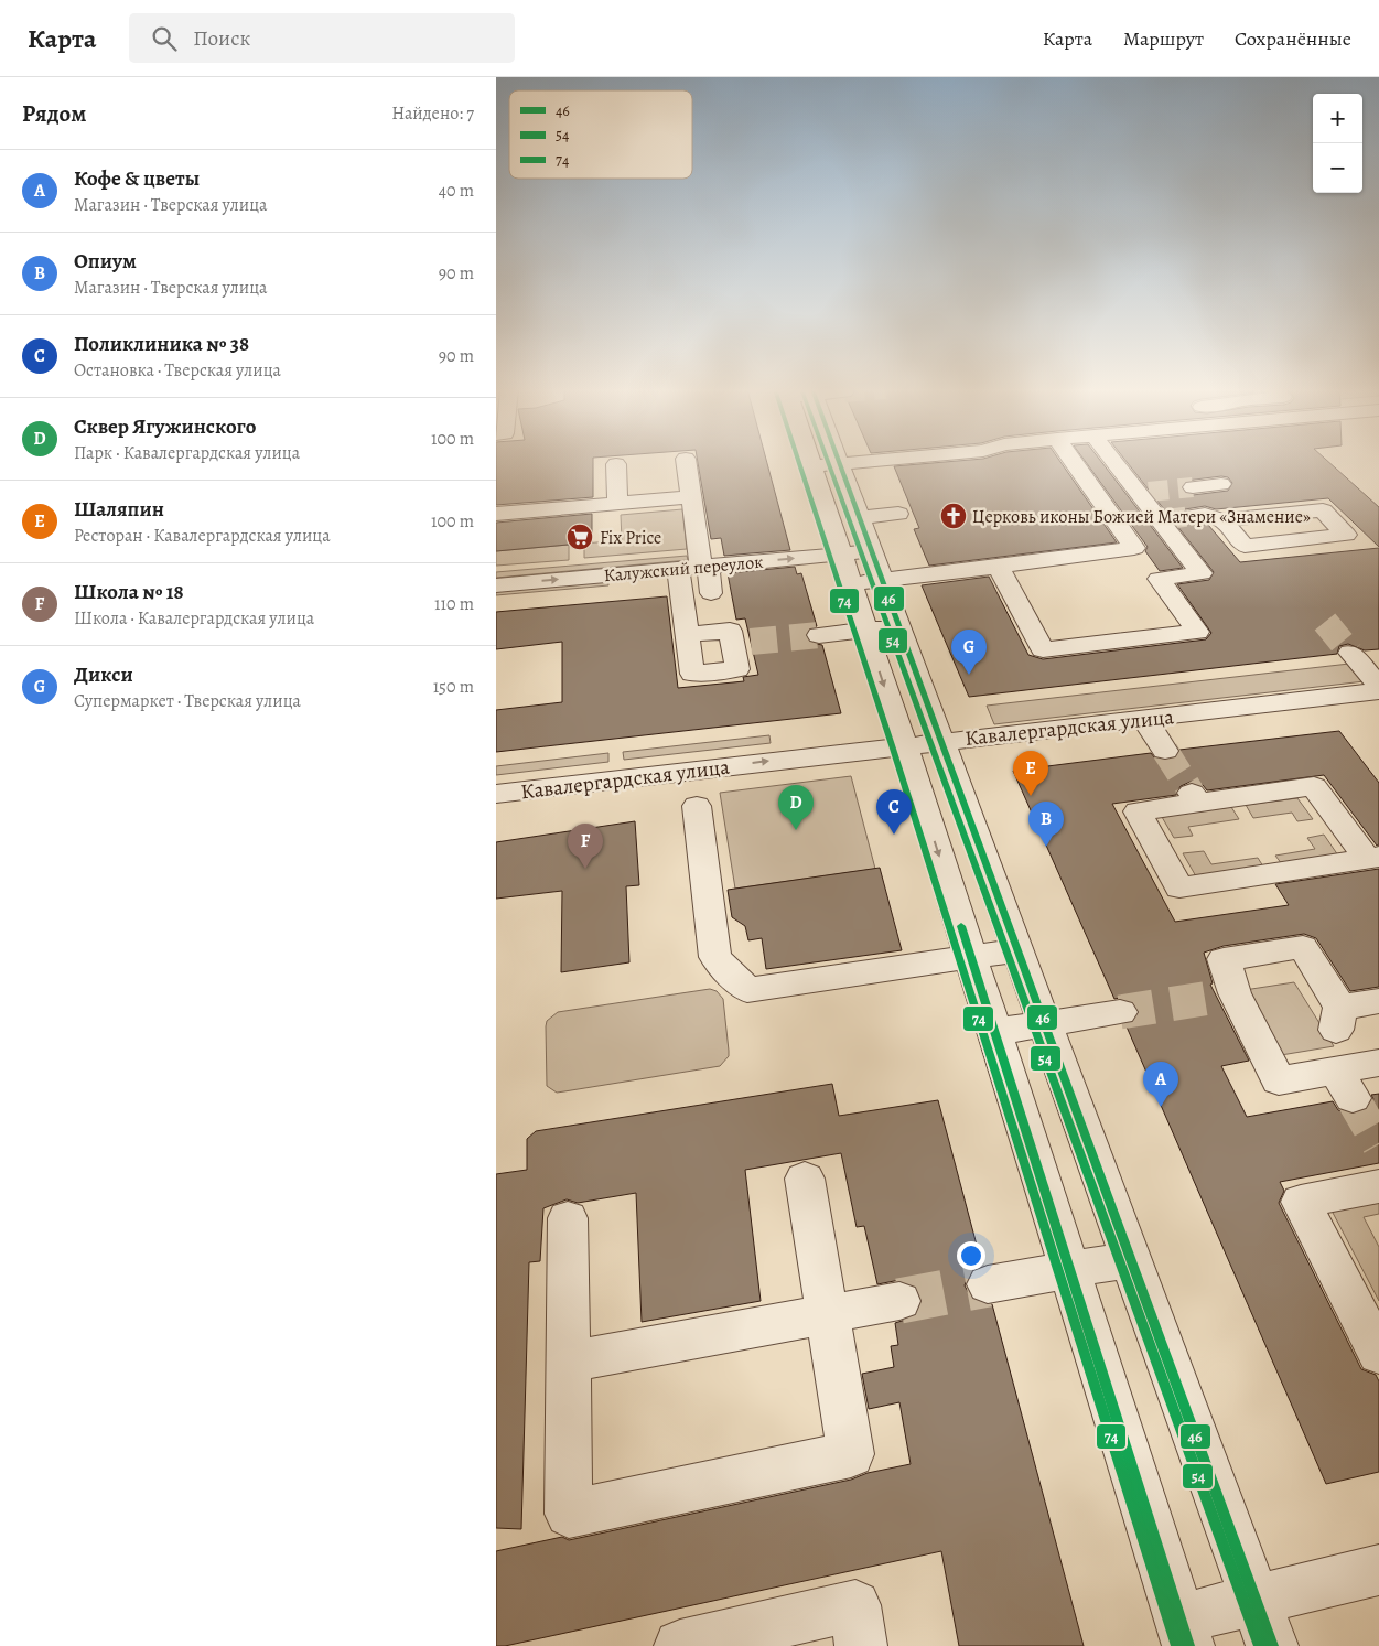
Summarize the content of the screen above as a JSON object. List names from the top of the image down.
{
  "streets": {
    "street": ["Калужский переулок", "Кавалергардская улица"]
  },
  "one_way": ["Кавалергардская улица"],
  "places": {
    "church": ["Церковь иконы Божией Матери «Знамение»"],
    "supermarket": ["Fix Price"]
  },
  "lines": ["transit line 46", "transit line 54", "transit line 74"],
  "legend": ["46", "54", "74"],
  "page": {
    "header": "Карта",
    "search": "Поиск",
    "nav": ["Карта", "Маршрут", "Сохранённые"],
    "heading": ["Рядом", "Найдено: 7"],
    "map_buttons": ["+", "−"],
    "list": [
      {
        "mark": "A",
        "name": "Кофе & цветы",
        "note": "Магазин · Тверская улица",
        "value": "40 m"
      },
      {
        "mark": "B",
        "name": "Опиум",
        "note": "Магазин · Тверская улица",
        "value": "90 m"
      },
      {
        "mark": "C",
        "name": "Поликлиника № 38",
        "note": "Остановка · Тверская улица",
        "value": "90 m"
      },
      {
        "mark": "D",
        "name": "Сквер Ягужинского",
        "note": "Парк · Кавалергардская улица",
        "value": "100 m"
      },
      {
        "mark": "E",
        "name": "Шаляпин",
        "note": "Ресторан · Кавалергардская улица",
        "value": "100 m"
      },
      {
        "mark": "F",
        "name": "Школа № 18",
        "note": "Школа · Кавалергардская улица",
        "value": "110 m"
      },
      {
        "mark": "G",
        "name": "Дикси",
        "note": "Супермаркет · Тверская улица",
        "value": "150 m"
      }
    ],
    "pins": [
      "G",
      "E",
      "D",
      "C",
      "B",
      "F",
      "A"
    ]
  }
}
